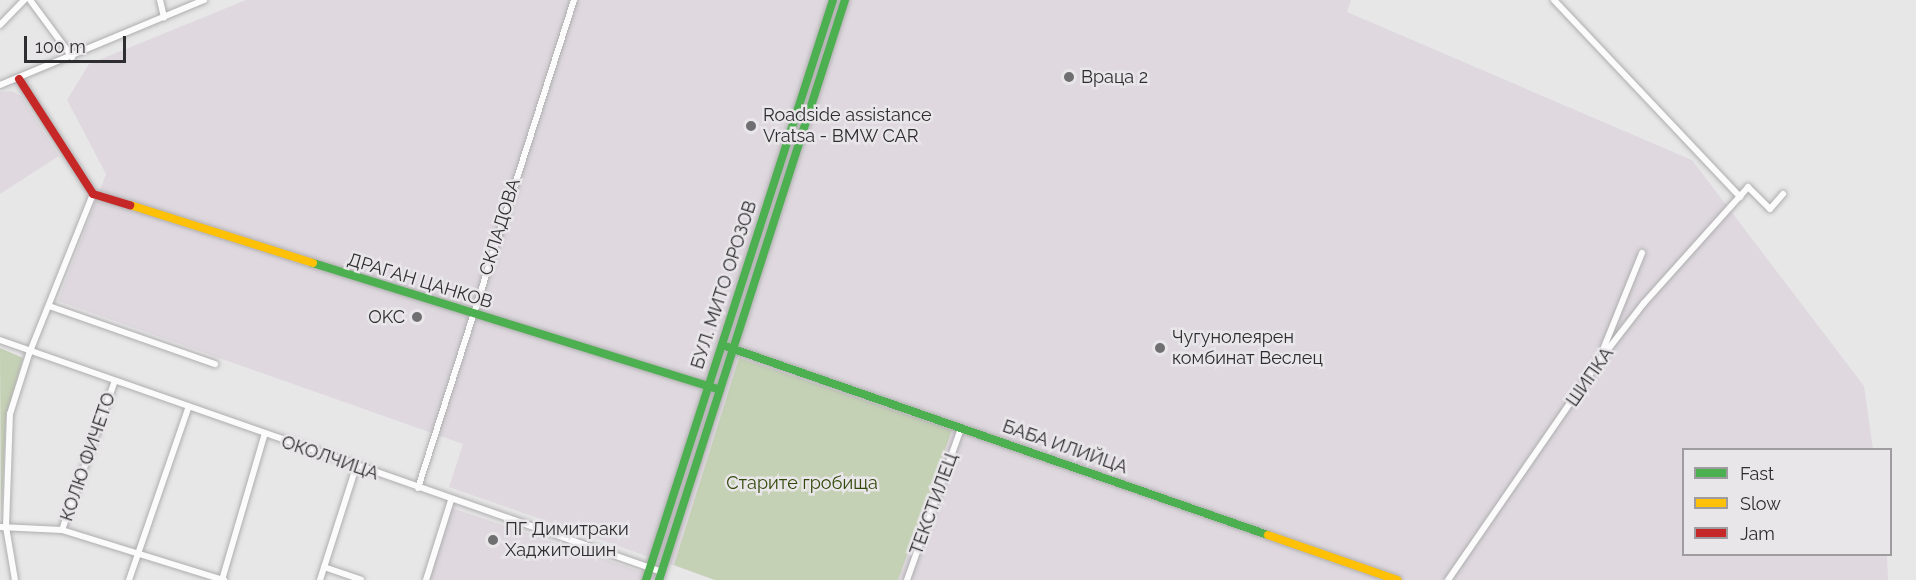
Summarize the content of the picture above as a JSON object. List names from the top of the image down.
{
  "streets": {
    "street": [
      "СКЛАДОВА",
      "ДРАГАН ЦАНКОВ",
      "БУЛ. МИТО ОРОЗОВ",
      "ШИПКА",
      "БАБА ИЛИЙЦА",
      "КОЛЮ ФИЧЕТО",
      "ОКОЛЧИЦА",
      "ТЕКСТИЛЕЦ"
    ]
  },
  "crossings": [
    ["СКЛАДОВА", "ДРАГАН ЦАНКОВ"],
    ["СКЛАДОВА", "ОКОЛЧИЦА"],
    ["ДРАГАН ЦАНКОВ", "БУЛ. МИТО ОРОЗОВ"],
    ["БУЛ. МИТО ОРОЗОВ", "БАБА ИЛИЙЦА"],
    ["БУЛ. МИТО ОРОЗОВ", "ОКОЛЧИЦА"],
    ["БАБА ИЛИЙЦА", "ТЕКСТИЛЕЦ"],
    ["КОЛЮ ФИЧЕТО", "ОКОЛЧИЦА"]
  ],
  "parks": ["Старите гробища"],
  "places": [
    "Враца 2",
    "Roadside assistance Vratsa - BMW CAR",
    "OKC",
    "Чугунолеярен комбинат Веслец",
    "ПГ Димитраки Хаджитошин"
  ],
  "legend": ["Fast", "Slow", "Jam"],
  "scale_bar": "100 m"
}
